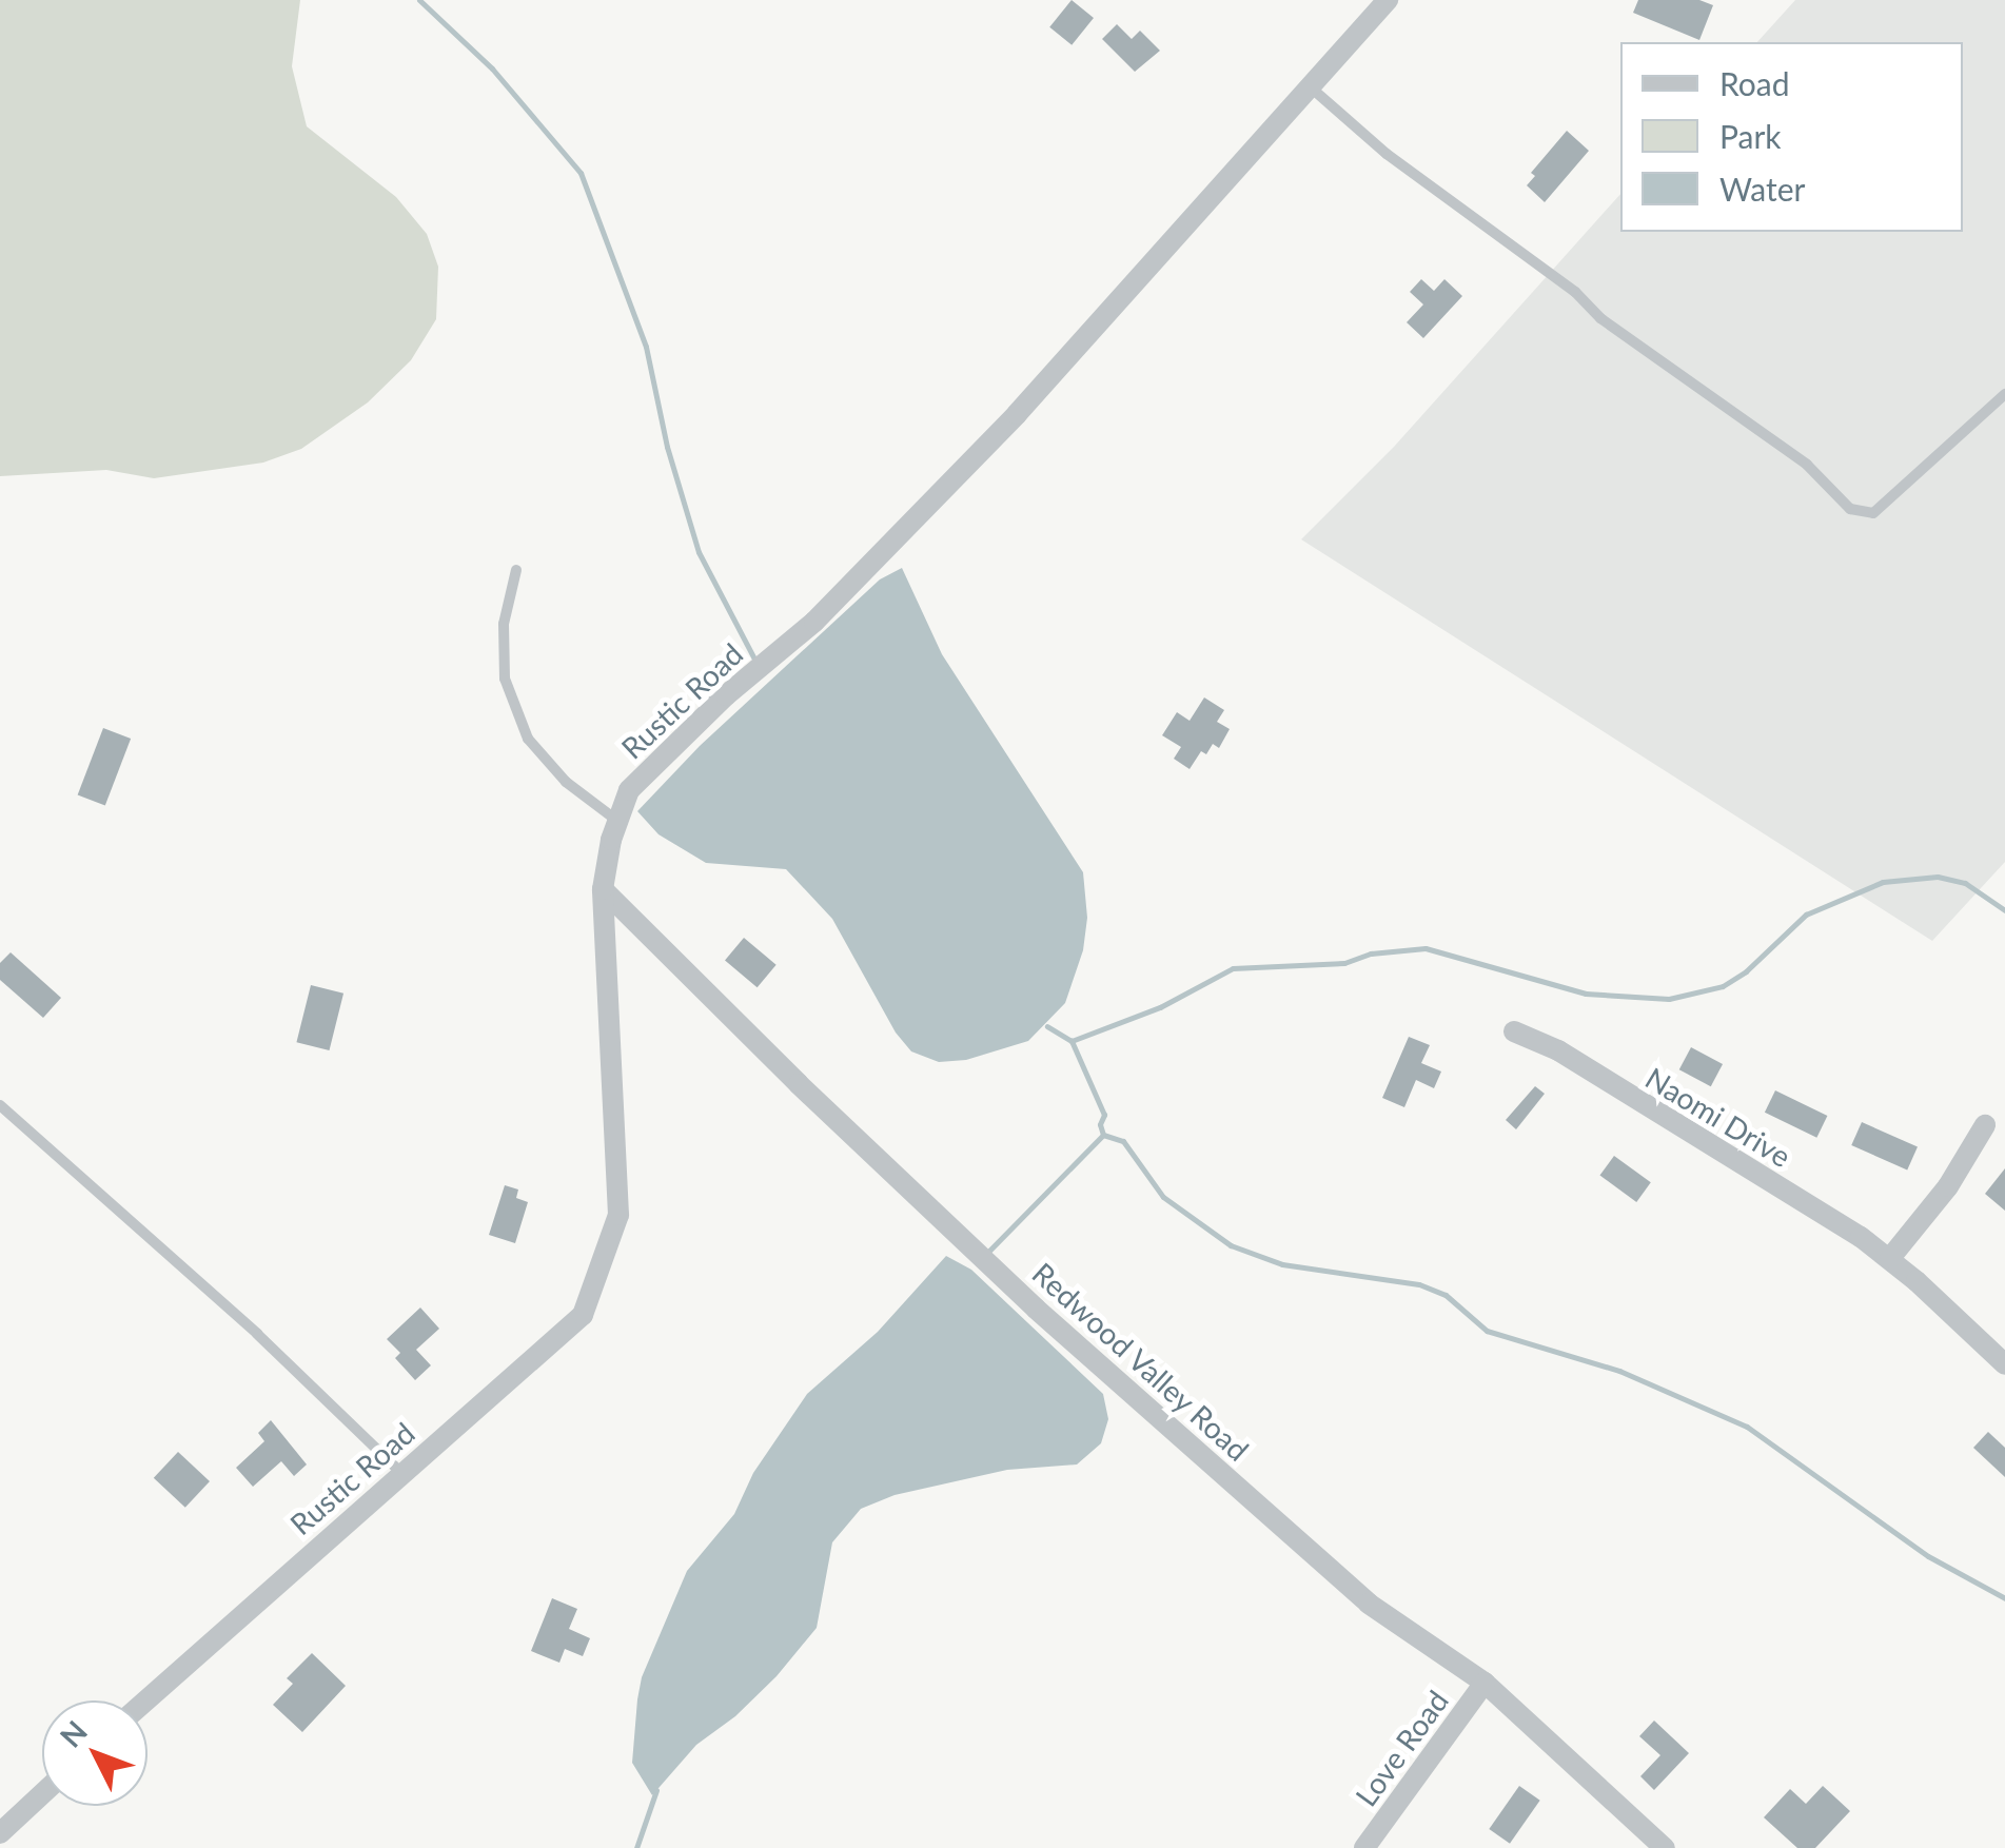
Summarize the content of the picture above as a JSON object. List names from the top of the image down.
{
  "streets": {
    "street": [
      "Rustic Road",
      "Naomi Drive",
      "Redwood Valley Road",
      "Love Road"
    ]
  },
  "crossings": [
    ["Rustic Road", "Redwood Valley Road"],
    ["Redwood Valley Road", "Love Road"]
  ],
  "legend": ["Road", "Park", "Water"],
  "north": "top left"
}
